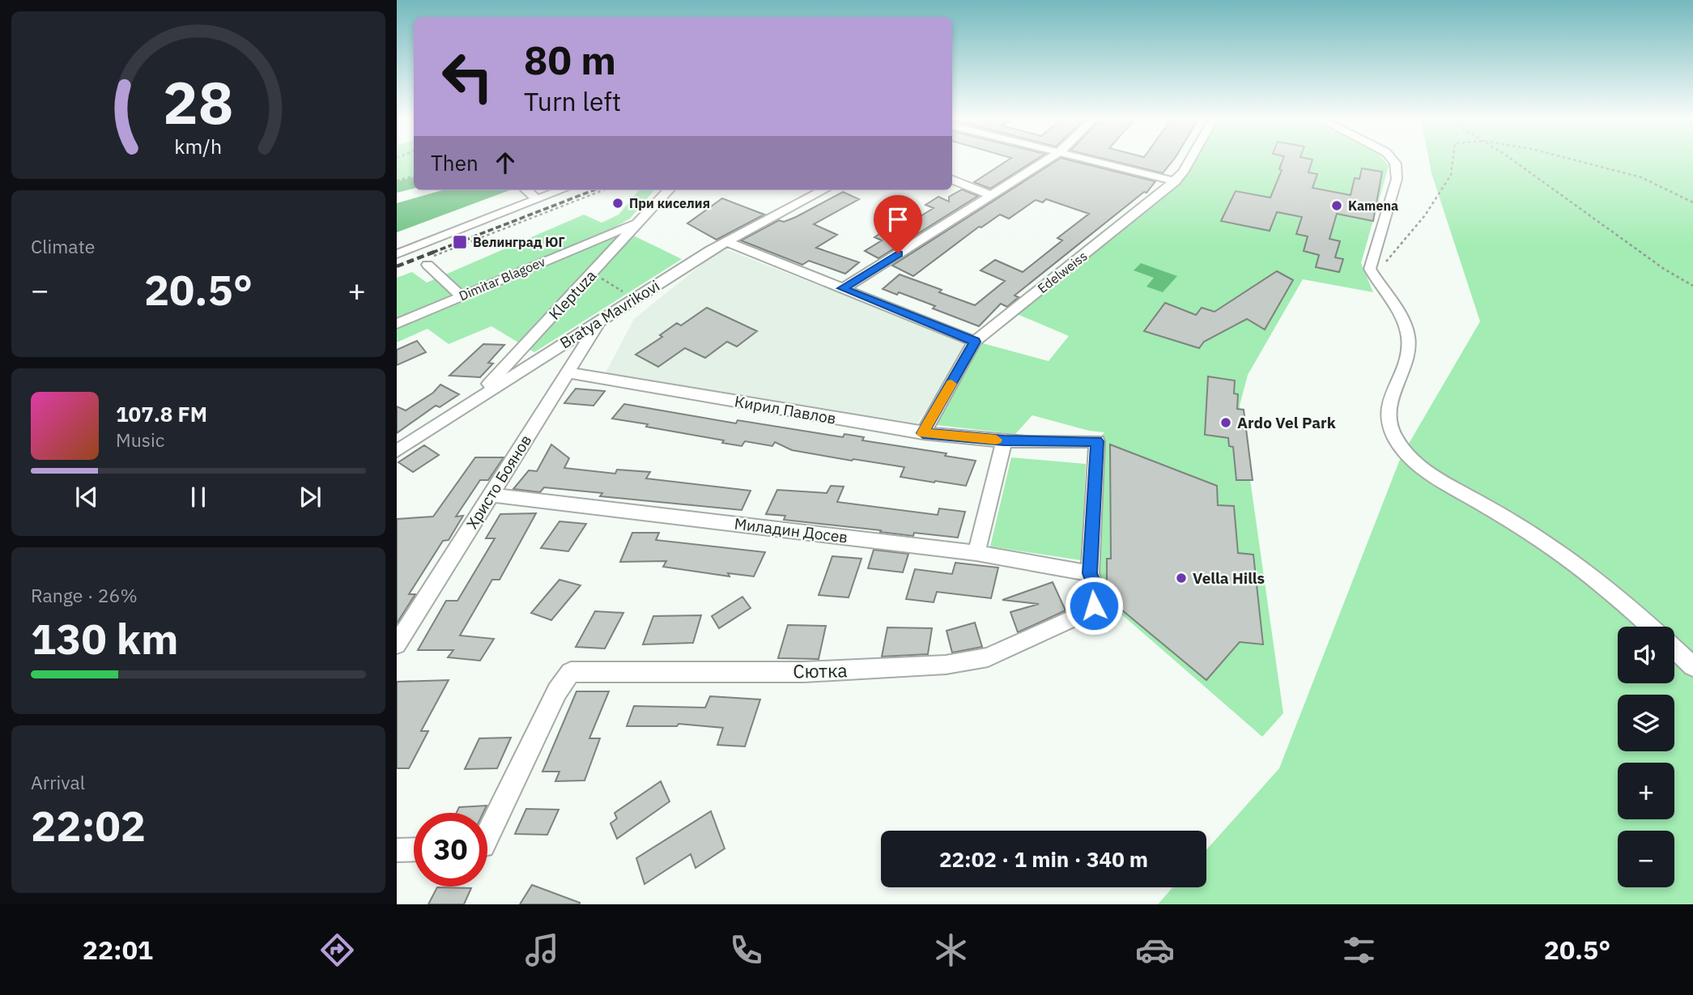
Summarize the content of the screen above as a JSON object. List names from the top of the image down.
{
  "streets": {
    "street": [
      "Edelweiss",
      "Dimitar Blagoev",
      "Kleptuza",
      "Bratya Mavrikovi",
      "Кирил Павлов",
      "Христо Боянов",
      "Миладин Досев",
      "Сютка"
    ]
  },
  "crossings": [
    ["Edelweiss", "Кирил Павлов"],
    ["Dimitar Blagoev", "Kleptuza"],
    ["Kleptuza", "Bratya Mavrikovi"],
    ["Bratya Mavrikovi", "Христо Боянов"],
    ["Кирил Павлов", "Христо Боянов"],
    ["Кирил Павлов", "Сютка"],
    ["Христо Боянов", "Миладин Досев"],
    ["Миладин Досев", "Сютка"]
  ],
  "places": {
    "other": [
      "При киселия",
      "Kamena",
      "Ardo Vel Park",
      "Vella Hills"
    ],
    "transit": ["Велинград ЮГ"]
  },
  "page": {
    "turn": ["80 m", "Turn left"],
    "then": "Then",
    "tile": [
      "Climate",
      ["Range · 26%", "130 km"],
      ["Arrival", "22:02"]
    ],
    "heat": ["−", "20.5°", "+"],
    "song": ["107.8 FM", "Music"],
    "map_buttons": ["+", "−"],
    "limit": "30",
    "trip": "22:02 · 1 min · 340 m",
    "tabs": ["22:01", "20.5°"],
    "gauge": ["28", "km/h"]
  }
}
